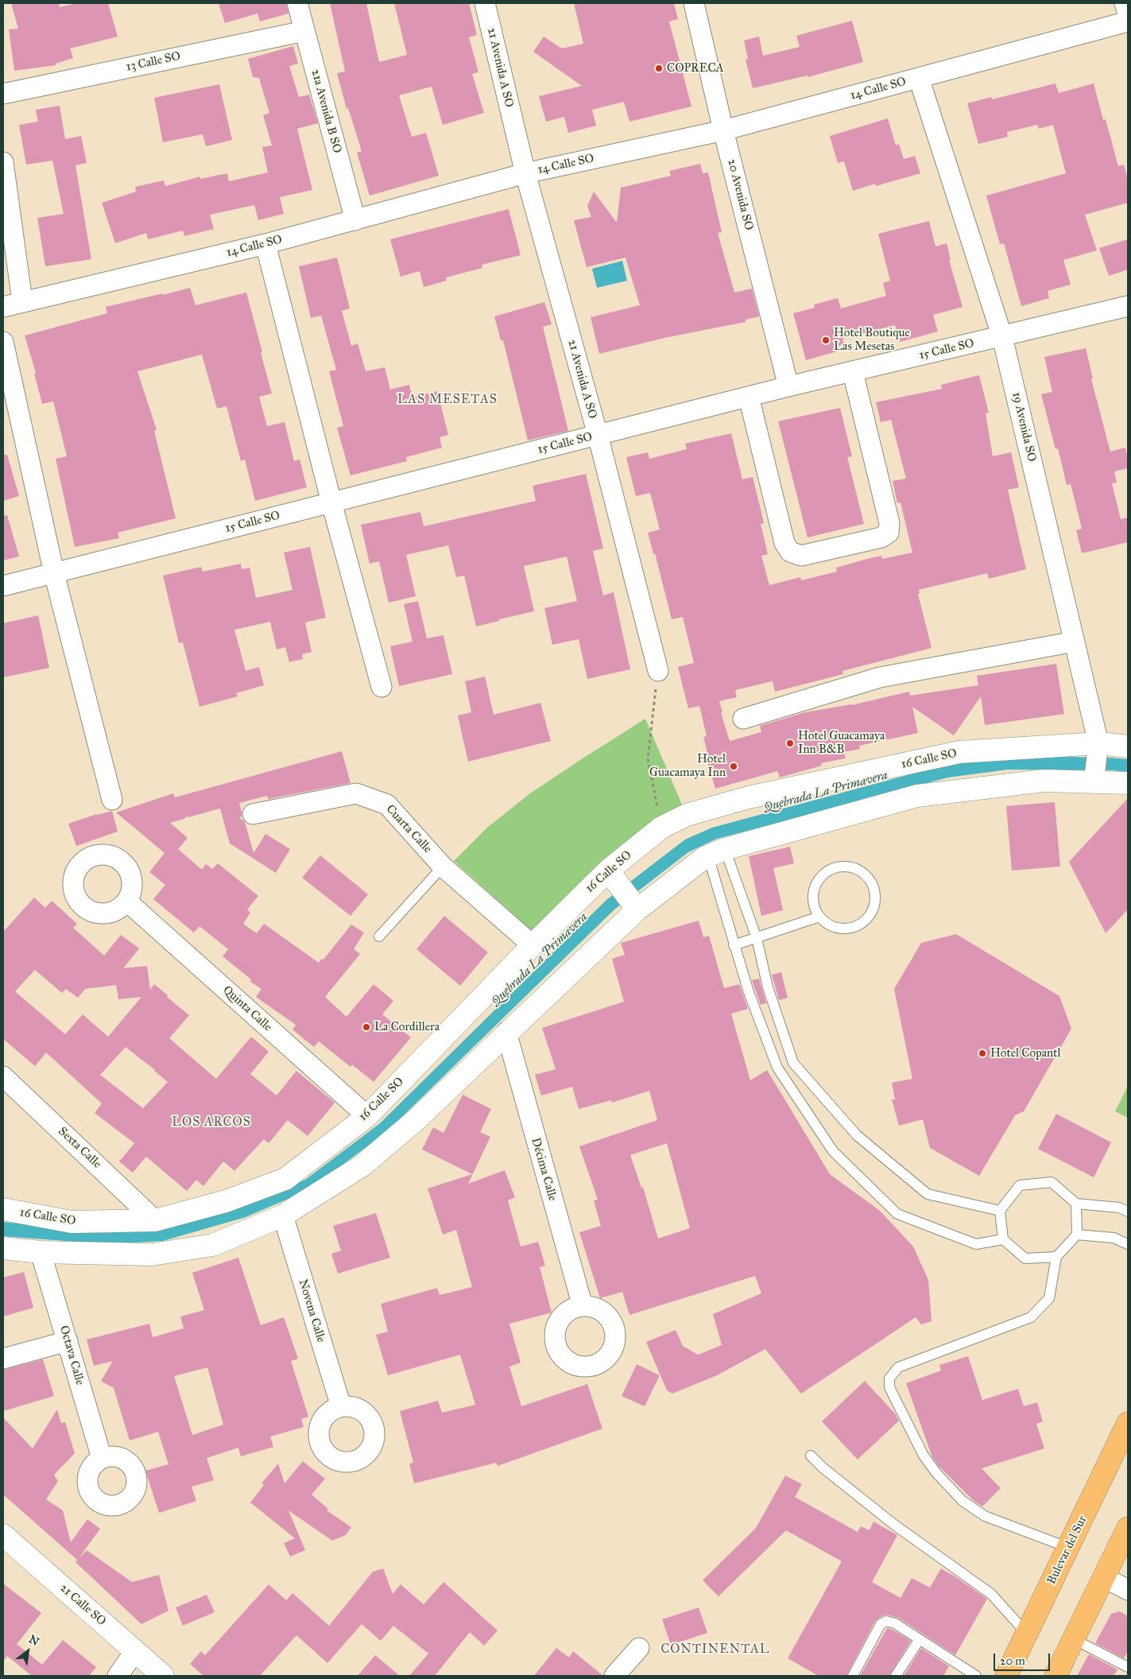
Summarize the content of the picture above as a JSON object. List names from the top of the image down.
{
  "streets": {
    "highway": ["Bulevar del Sur"],
    "street": [
      "13 Calle SO",
      "21 Avenida A SO",
      "14 Calle SO",
      "21a Avenida B SO",
      "20 Avenida SO",
      "15 Calle SO",
      "19 Avenida SO",
      "16 Calle SO",
      "Cuarta Calle",
      "Quinta Calle",
      "Sexta Calle",
      "Décima Calle",
      "Novena Calle",
      "Octava Calle",
      "21 Calle SO"
    ]
  },
  "crossings": [
    ["13 Calle SO", "21a Avenida B SO"],
    ["21 Avenida A SO", "14 Calle SO"],
    ["21 Avenida A SO", "15 Calle SO"],
    ["14 Calle SO", "21a Avenida B SO"],
    ["14 Calle SO", "20 Avenida SO"],
    ["14 Calle SO", "19 Avenida SO"],
    ["20 Avenida SO", "15 Calle SO"],
    ["15 Calle SO", "19 Avenida SO"],
    ["19 Avenida SO", "16 Calle SO"],
    ["16 Calle SO", "Cuarta Calle"],
    ["16 Calle SO", "Quinta Calle"],
    ["16 Calle SO", "Sexta Calle"]
  ],
  "districts": ["LAS MESETAS", "LOS ARCOS", "CONTINENTAL"],
  "water": ["Quebrada La Primavera"],
  "places": [
    "COPRECA",
    "Hotel Boutique Las Mesetas",
    "Hotel Guacamaya Inn B&B",
    "Hotel Guacamaya Inn",
    "La Cordillera",
    "Hotel Copantl"
  ],
  "scale_bar": "20 m",
  "north": "top right"
}
